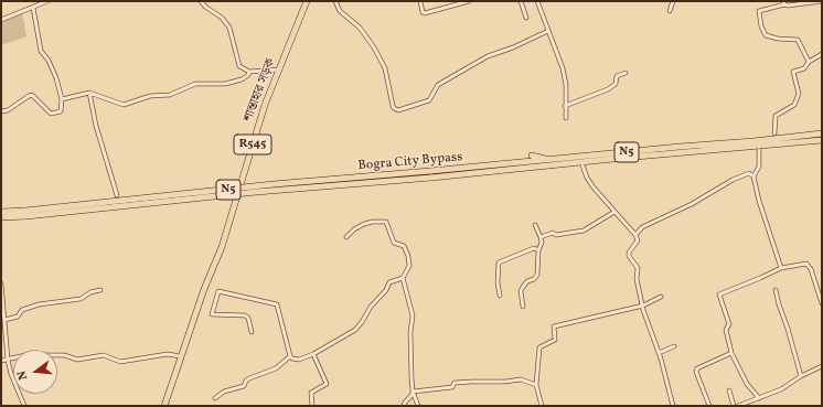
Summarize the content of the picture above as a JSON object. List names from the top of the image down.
{
  "streets": {
    "main road": [
      "শান্তাহার সড়ক",
      "R545",
      "N5",
      "Bogra City Bypass"
    ]
  },
  "crossings": [
    ["শান্তাহার সড়ক", "R545"]
  ],
  "north": "left"
}
